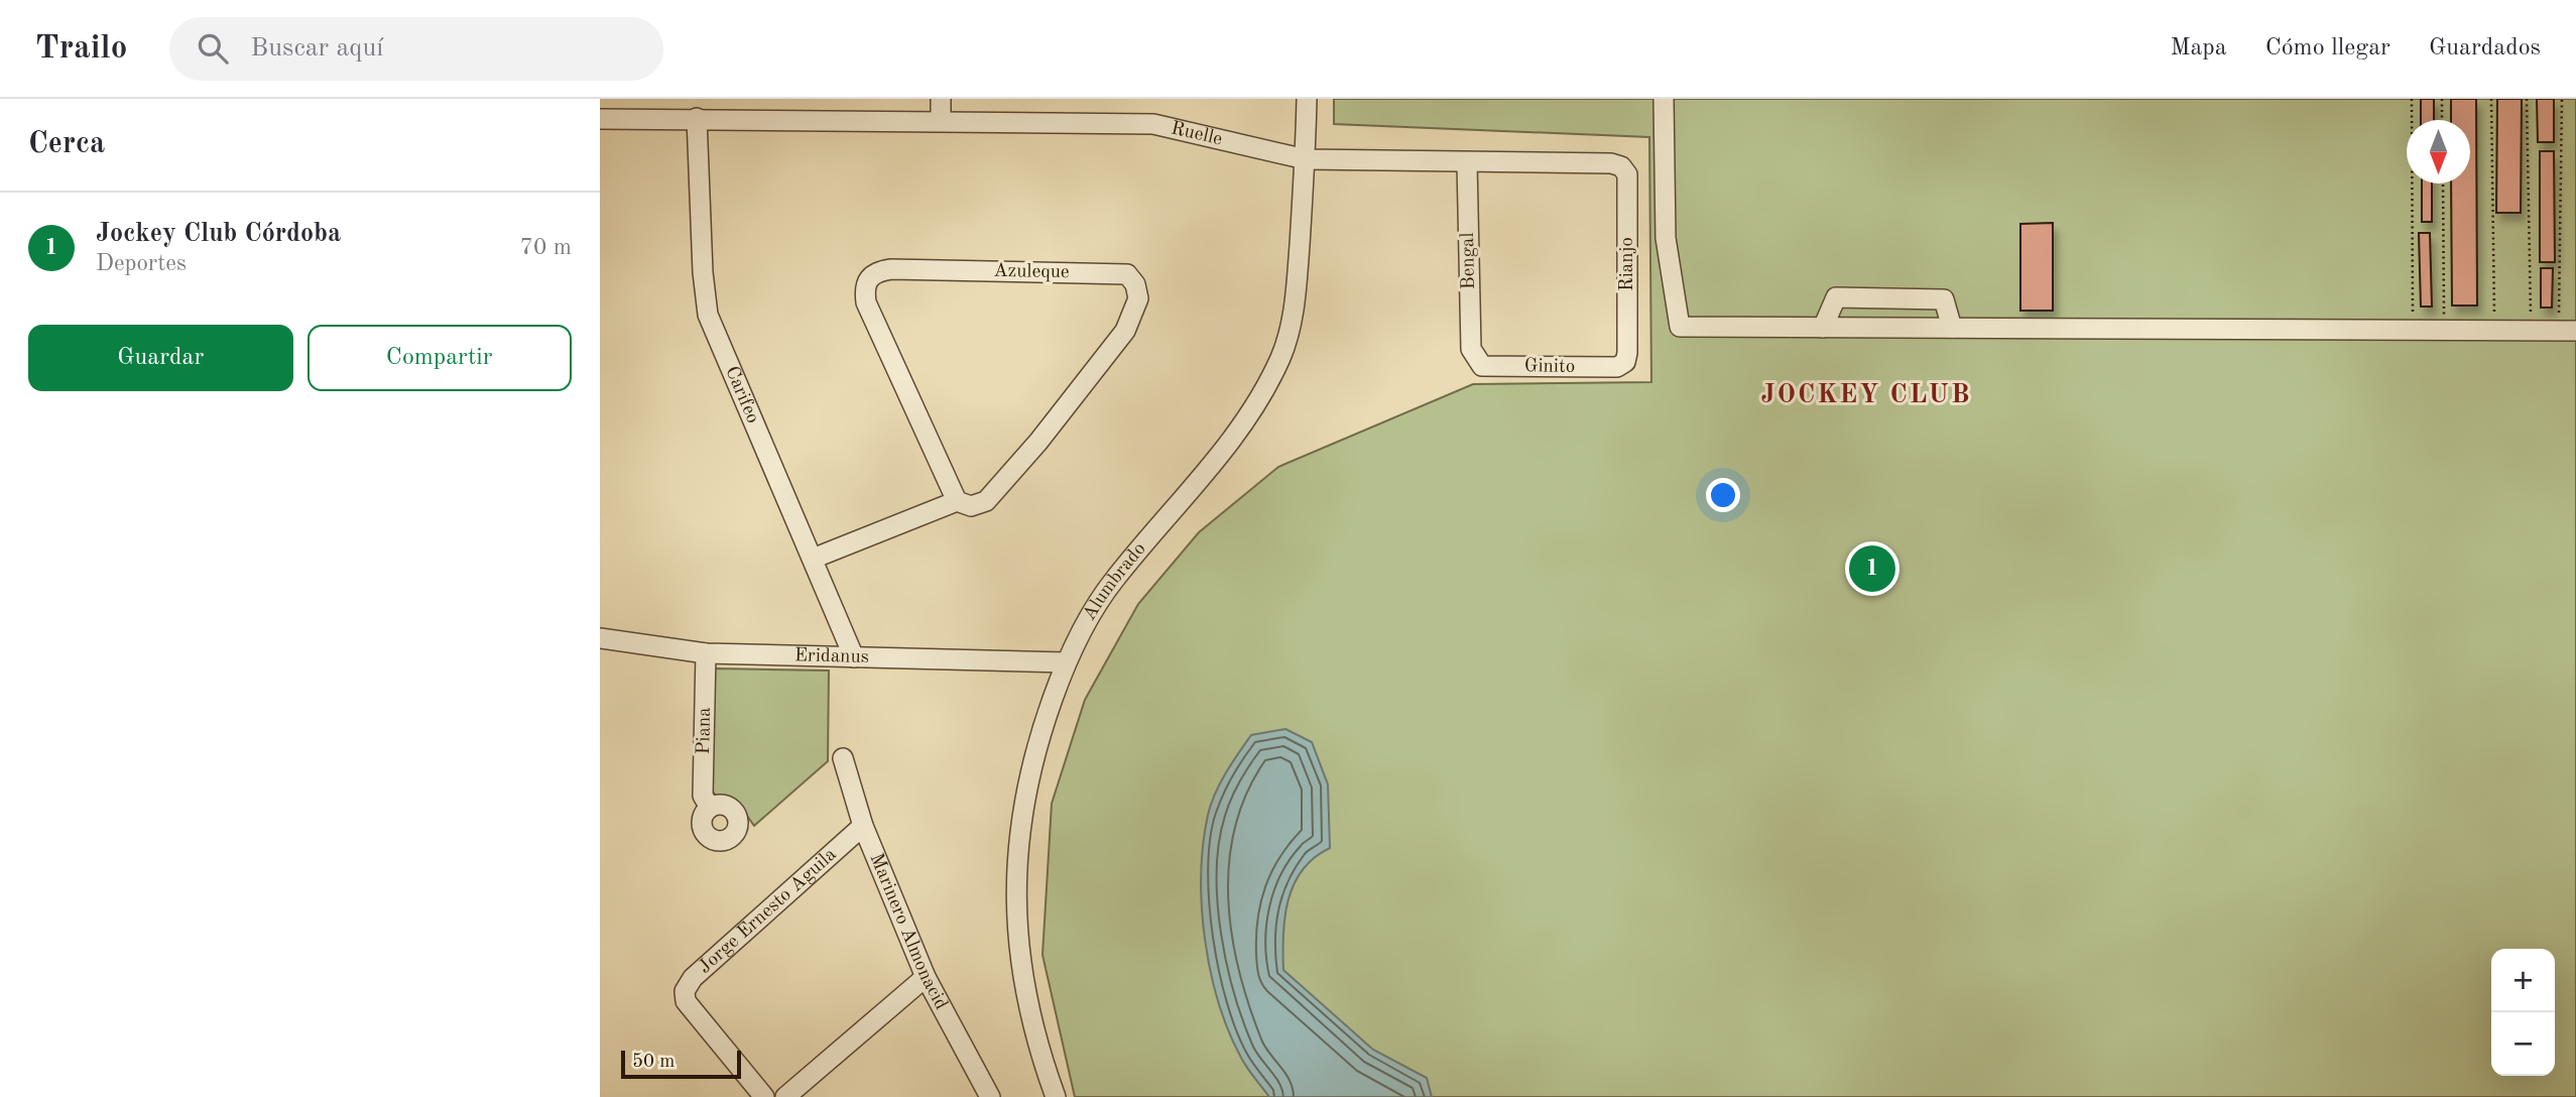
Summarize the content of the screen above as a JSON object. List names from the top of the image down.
{
  "streets": {
    "street": [
      "Ruelle",
      "Bengal",
      "Rianjo",
      "Azuleque",
      "Ginito",
      "Carifeo",
      "Alumbrado",
      "Eridanus",
      "Piana",
      "Jorge Ernesto Aguila",
      "Marinero Almonacid"
    ]
  },
  "crossings": [
    ["Ruelle", "Bengal"],
    ["Ruelle", "Rianjo"],
    ["Ruelle", "Carifeo"],
    ["Ruelle", "Alumbrado"],
    ["Bengal", "Ginito"],
    ["Rianjo", "Ginito"],
    ["Azuleque", "Carifeo"],
    ["Carifeo", "Eridanus"],
    ["Alumbrado", "Eridanus"],
    ["Eridanus", "Piana"],
    ["Jorge Ernesto Aguila", "Marinero Almonacid"]
  ],
  "districts": ["JOCKEY CLUB"],
  "scale_bar": "50 m",
  "north": "bottom",
  "page": {
    "header": "Trailo",
    "search": "Buscar aquí",
    "nav": ["Mapa", "Cómo llegar", "Guardados"],
    "heading": "Cerca",
    "list": [
      {
        "mark": "1",
        "name": "Jockey Club Córdoba",
        "note": "Deportes",
        "value": "70 m"
      }
    ],
    "buttons": ["Guardar", "Compartir"],
    "pins": "1",
    "map_buttons": ["+", "−"],
    "scale": "50 m"
  }
}
